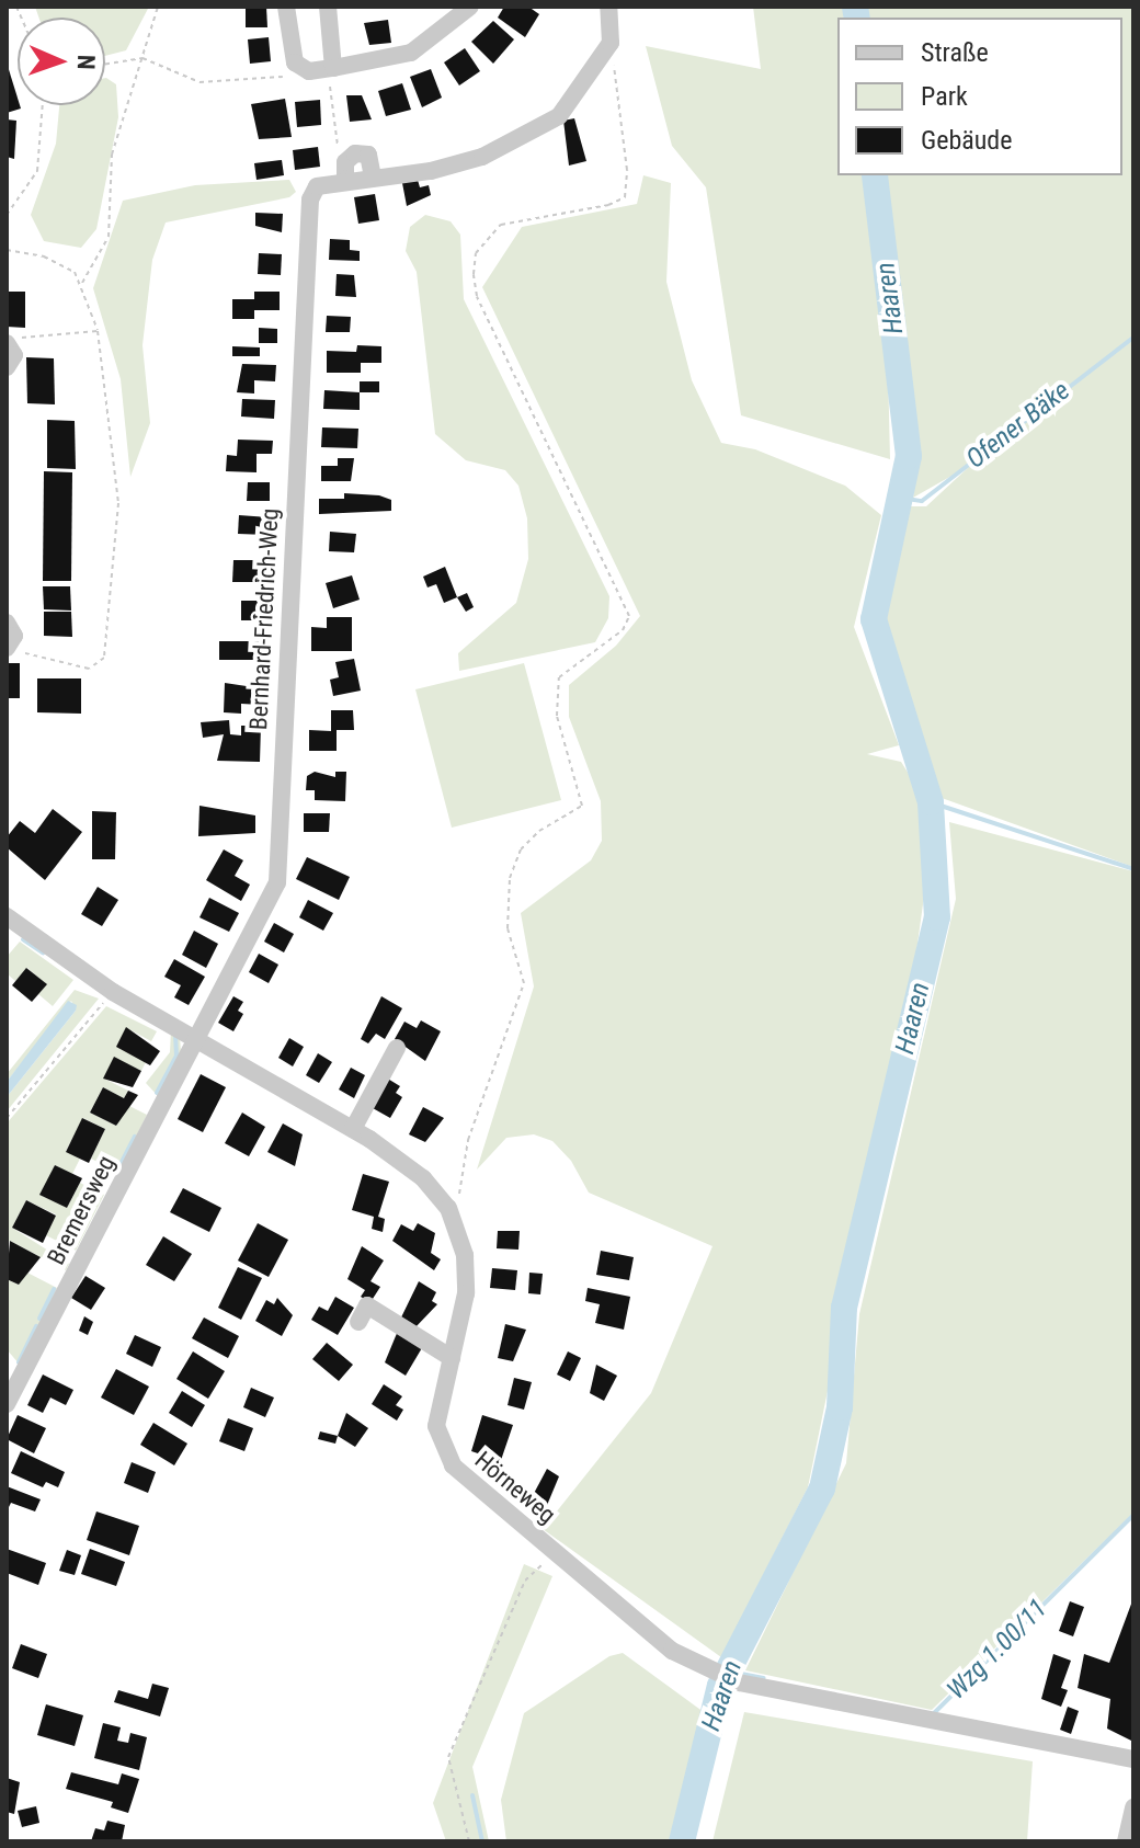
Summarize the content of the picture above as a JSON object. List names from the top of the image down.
{
  "streets": {
    "street": ["Bernhard-Friedrich-Weg", "Bremersweg", "Hörneweg"]
  },
  "crossings": [
    ["Bernhard-Friedrich-Weg", "Bremersweg"],
    ["Bernhard-Friedrich-Weg", "Hörneweg"],
    ["Bremersweg", "Hörneweg"]
  ],
  "water": ["Haaren", "Ofener Bäke", "Wzg 1.00/11"],
  "legend": ["Straße", "Park", "Gebäude"],
  "north": "right"
}
